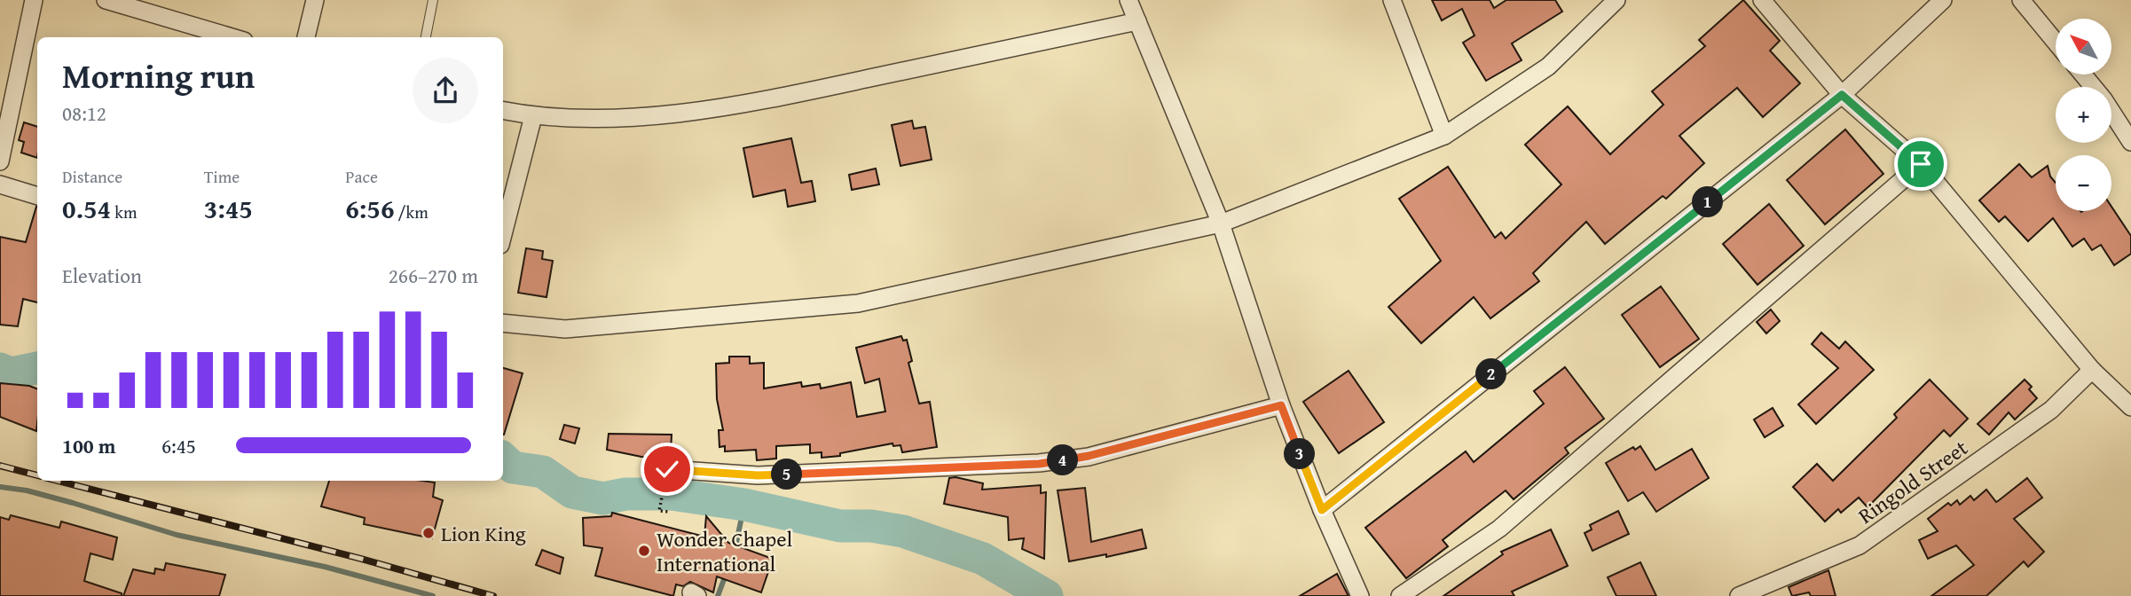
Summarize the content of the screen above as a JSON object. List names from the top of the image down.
{
  "streets": {
    "street": ["Ringold Street"]
  },
  "places": ["Lion King", "Wonder Chapel International"],
  "north": "top left",
  "page": {
    "map_buttons": ["+", "−"],
    "heading": ["Morning run", "08:12"],
    "stats": [
      ["Distance", "0.54 km"],
      ["Time", "3:45"],
      ["Pace", "6:56 /km"]
    ],
    "pins": [
      "1",
      "2",
      "3",
      "4",
      "5"
    ],
    "chart": ["Elevation", "266–270 m"],
    "list": [
      {
        "name": "100 m",
        "note": "6:45"
      }
    ]
  }
}
